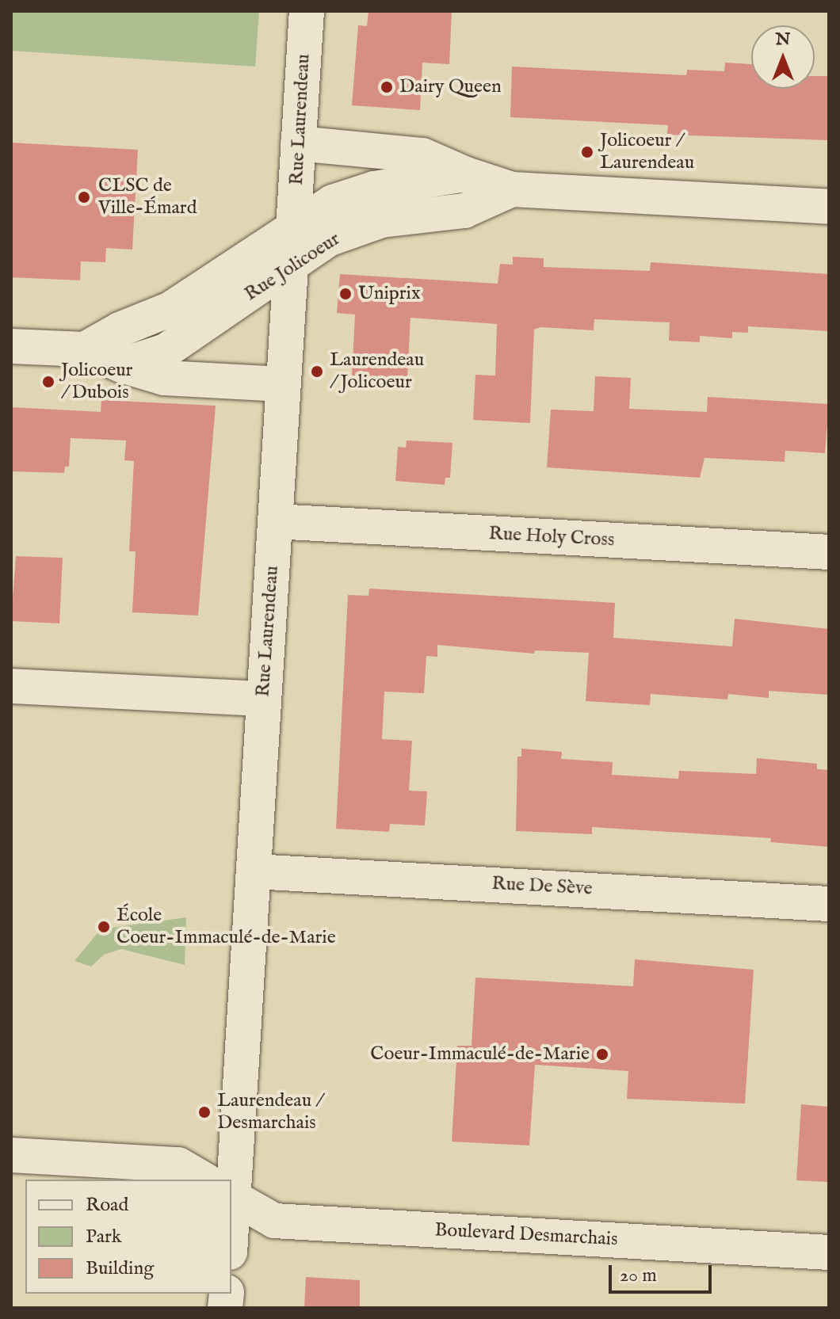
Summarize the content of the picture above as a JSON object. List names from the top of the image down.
{
  "streets": {
    "street": [
      "Rue Laurendeau",
      "Rue Jolicoeur",
      "Rue Holy Cross",
      "Rue De Sève",
      "Boulevard Desmarchais"
    ]
  },
  "crossings": [
    ["Rue Laurendeau", "Rue Jolicoeur"],
    ["Rue Laurendeau", "Rue Holy Cross"],
    ["Rue Laurendeau", "Rue De Sève"]
  ],
  "places": [
    "Dairy Queen",
    "Jolicoeur / Laurendeau",
    "CLSC de Ville-Émard",
    "Uniprix",
    "Laurendeau / Jolicoeur",
    "Jolicoeur / Dubois",
    "École Coeur-Immaculé-de-Marie",
    "Coeur-Immaculé-de-Marie",
    "Laurendeau / Desmarchais"
  ],
  "legend": ["Road", "Park", "Building"],
  "scale_bar": "20 m",
  "north": "top"
}
